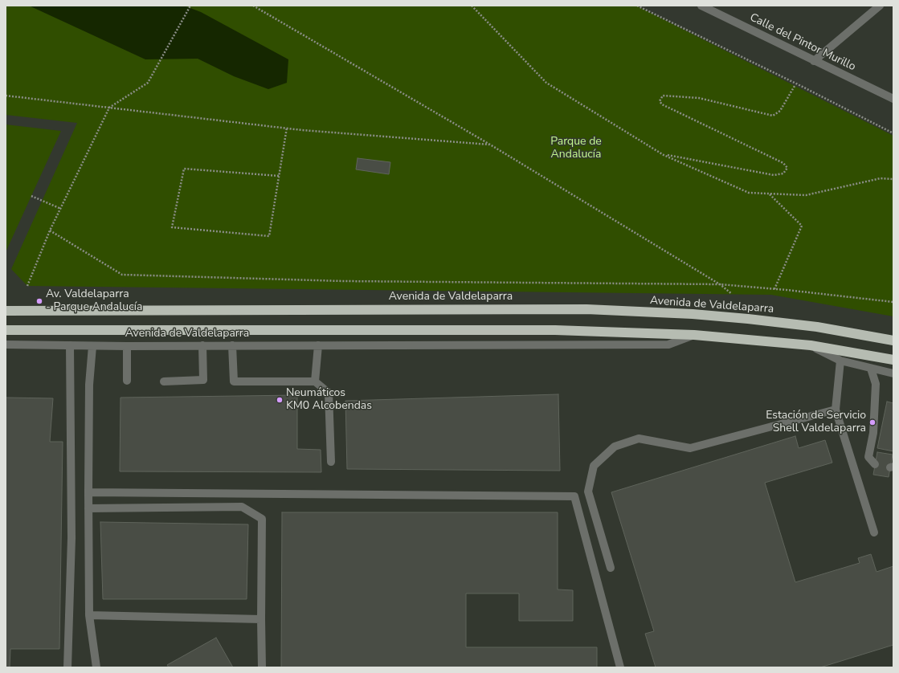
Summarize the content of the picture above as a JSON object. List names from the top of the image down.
{
  "streets": {
    "highway": ["Avenida de Valdelaparra"],
    "street": ["Calle del Pintor Murillo"]
  },
  "parks": ["Parque de Andalucía"],
  "places": ["Av. Valdelaparra - Parque Andalucía", "Neumáticos KM0 Alcobendas", "Estación de Servicio Shell Valdelaparra"]
}
